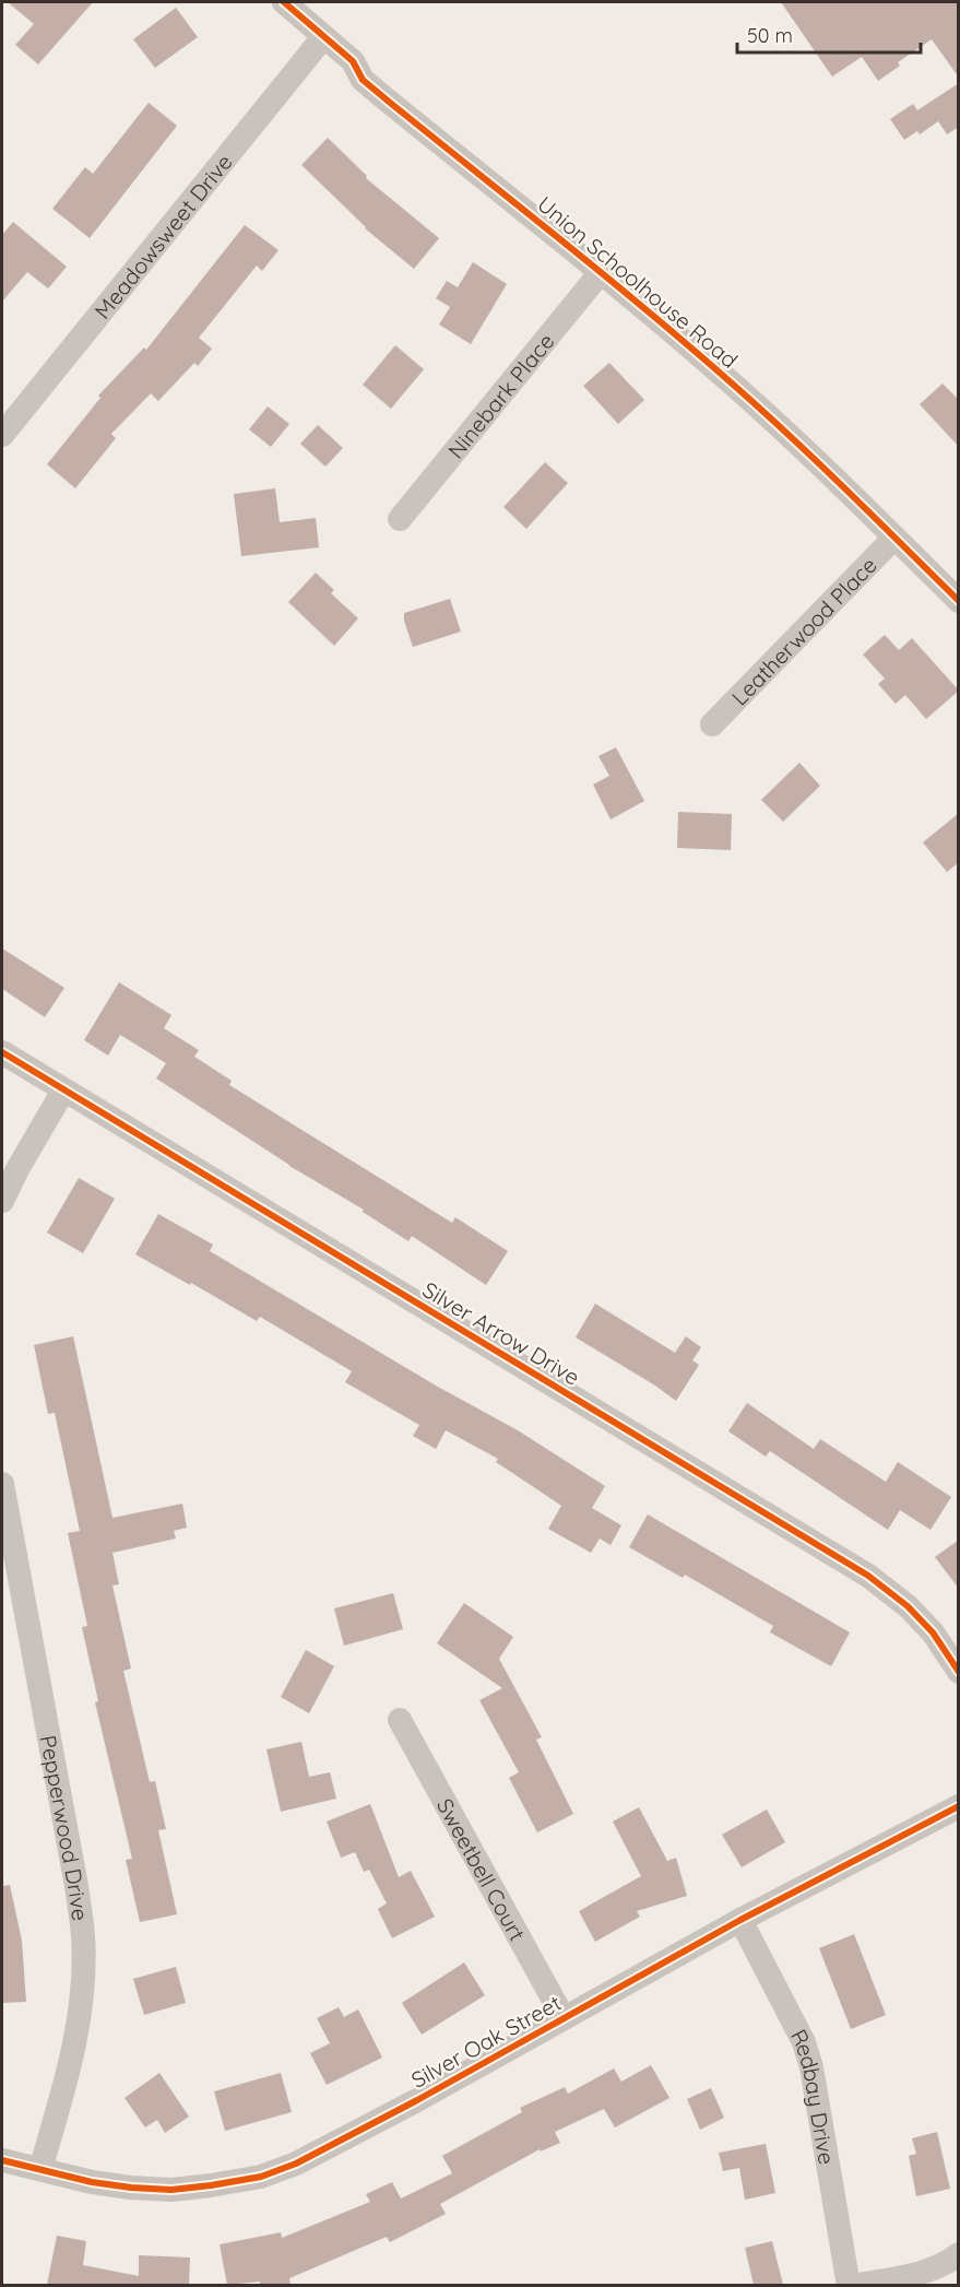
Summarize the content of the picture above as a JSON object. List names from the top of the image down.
{
  "streets": {
    "street": [
      "Meadowsweet Drive",
      "Union Schoolhouse Road",
      "Ninebark Place",
      "Leatherwood Place",
      "Silver Arrow Drive",
      "Pepperwood Drive",
      "Sweetbell Court",
      "Silver Oak Street",
      "Redbay Drive"
    ]
  },
  "crossings": [
    ["Meadowsweet Drive", "Union Schoolhouse Road"],
    ["Union Schoolhouse Road", "Ninebark Place"],
    ["Union Schoolhouse Road", "Leatherwood Place"],
    ["Pepperwood Drive", "Silver Oak Street"],
    ["Sweetbell Court", "Silver Oak Street"],
    ["Silver Oak Street", "Redbay Drive"]
  ],
  "scale_bar": "50 m"
}
